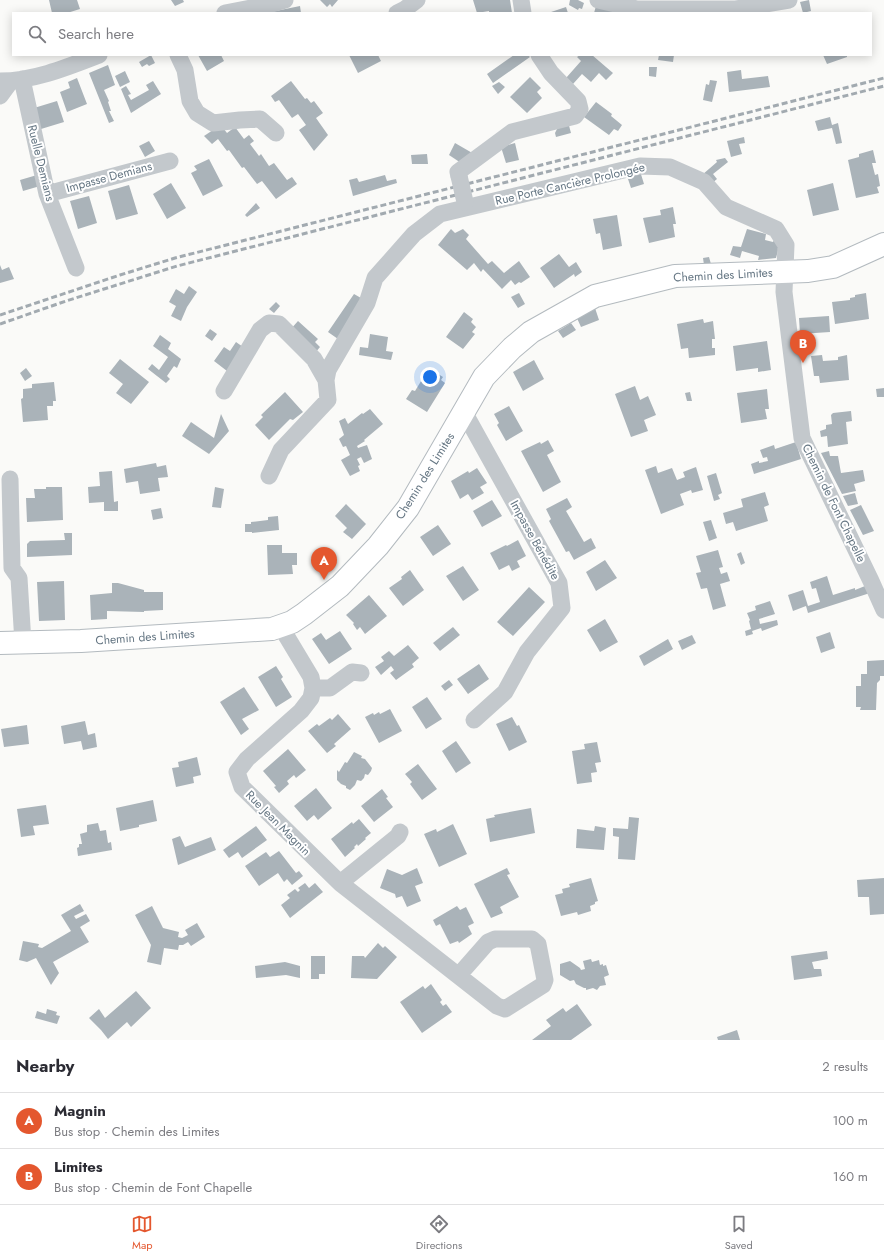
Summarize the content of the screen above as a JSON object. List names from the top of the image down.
{
  "streets": {
    "street": [
      "Ruelle Demians",
      "Impasse Demians",
      "Rue Porte Cancière Prolongée",
      "Chemin des Limites",
      "Chemin de Font Chapelle",
      "Impasse Bénédite",
      "Rue Jean Magnin"
    ]
  },
  "crossings": [
    ["Ruelle Demians", "Impasse Demians"],
    ["Rue Porte Cancière Prolongée", "Chemin des Limites"],
    ["Rue Porte Cancière Prolongée", "Chemin de Font Chapelle"],
    ["Chemin des Limites", "Chemin de Font Chapelle"],
    ["Chemin des Limites", "Impasse Bénédite"]
  ],
  "page": {
    "search": "Search here",
    "pins": ["B", "A"],
    "heading": ["Nearby", "2 results"],
    "list": [
      {
        "mark": "A",
        "name": "Magnin",
        "note": "Bus stop · Chemin des Limites",
        "value": "100 m"
      },
      {
        "mark": "B",
        "name": "Limites",
        "note": "Bus stop · Chemin de Font Chapelle",
        "value": "160 m"
      }
    ],
    "nav": ["Map", "Directions", "Saved"]
  }
}
